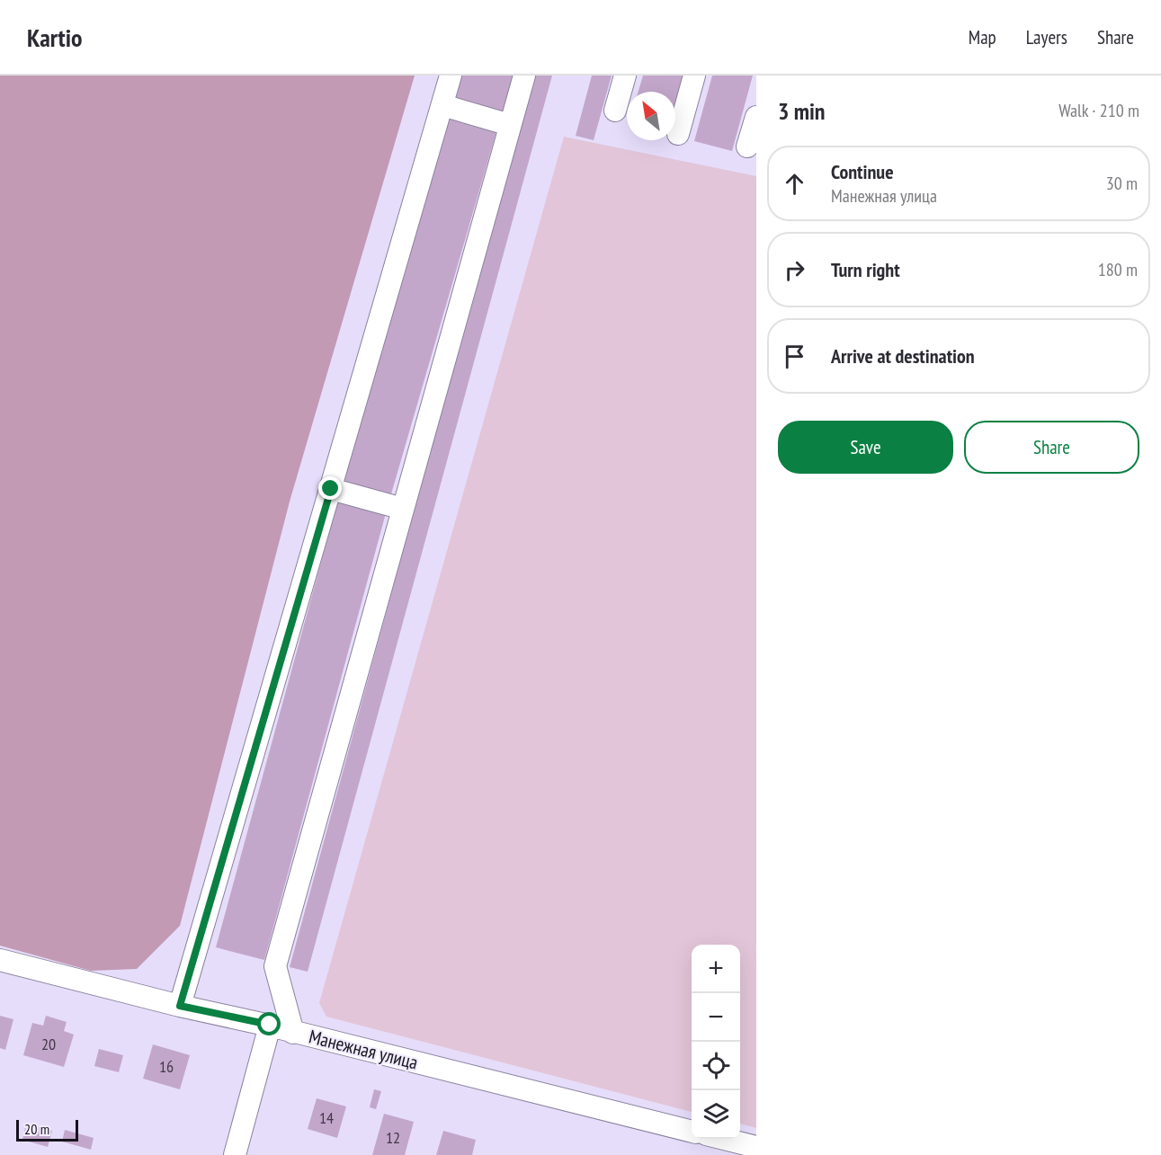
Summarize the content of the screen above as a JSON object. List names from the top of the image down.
{
  "streets": {
    "street": ["Манежная улица"]
  },
  "house_numbers": [
    "20",
    "16",
    "14",
    "12"
  ],
  "scale_bar": "20 m",
  "north": "top left",
  "page": {
    "header": "Kartio",
    "nav": ["Map", "Layers", "Share"],
    "heading": ["3 min", "Walk · 210 m"],
    "list": [
      ["Continue", "Манежная улица", "30 m"],
      ["Turn right", "180 m"],
      "Arrive at destination"
    ],
    "buttons": ["Save", "Share"],
    "map_buttons": ["+", "−"],
    "scale": "20 m"
  }
}
